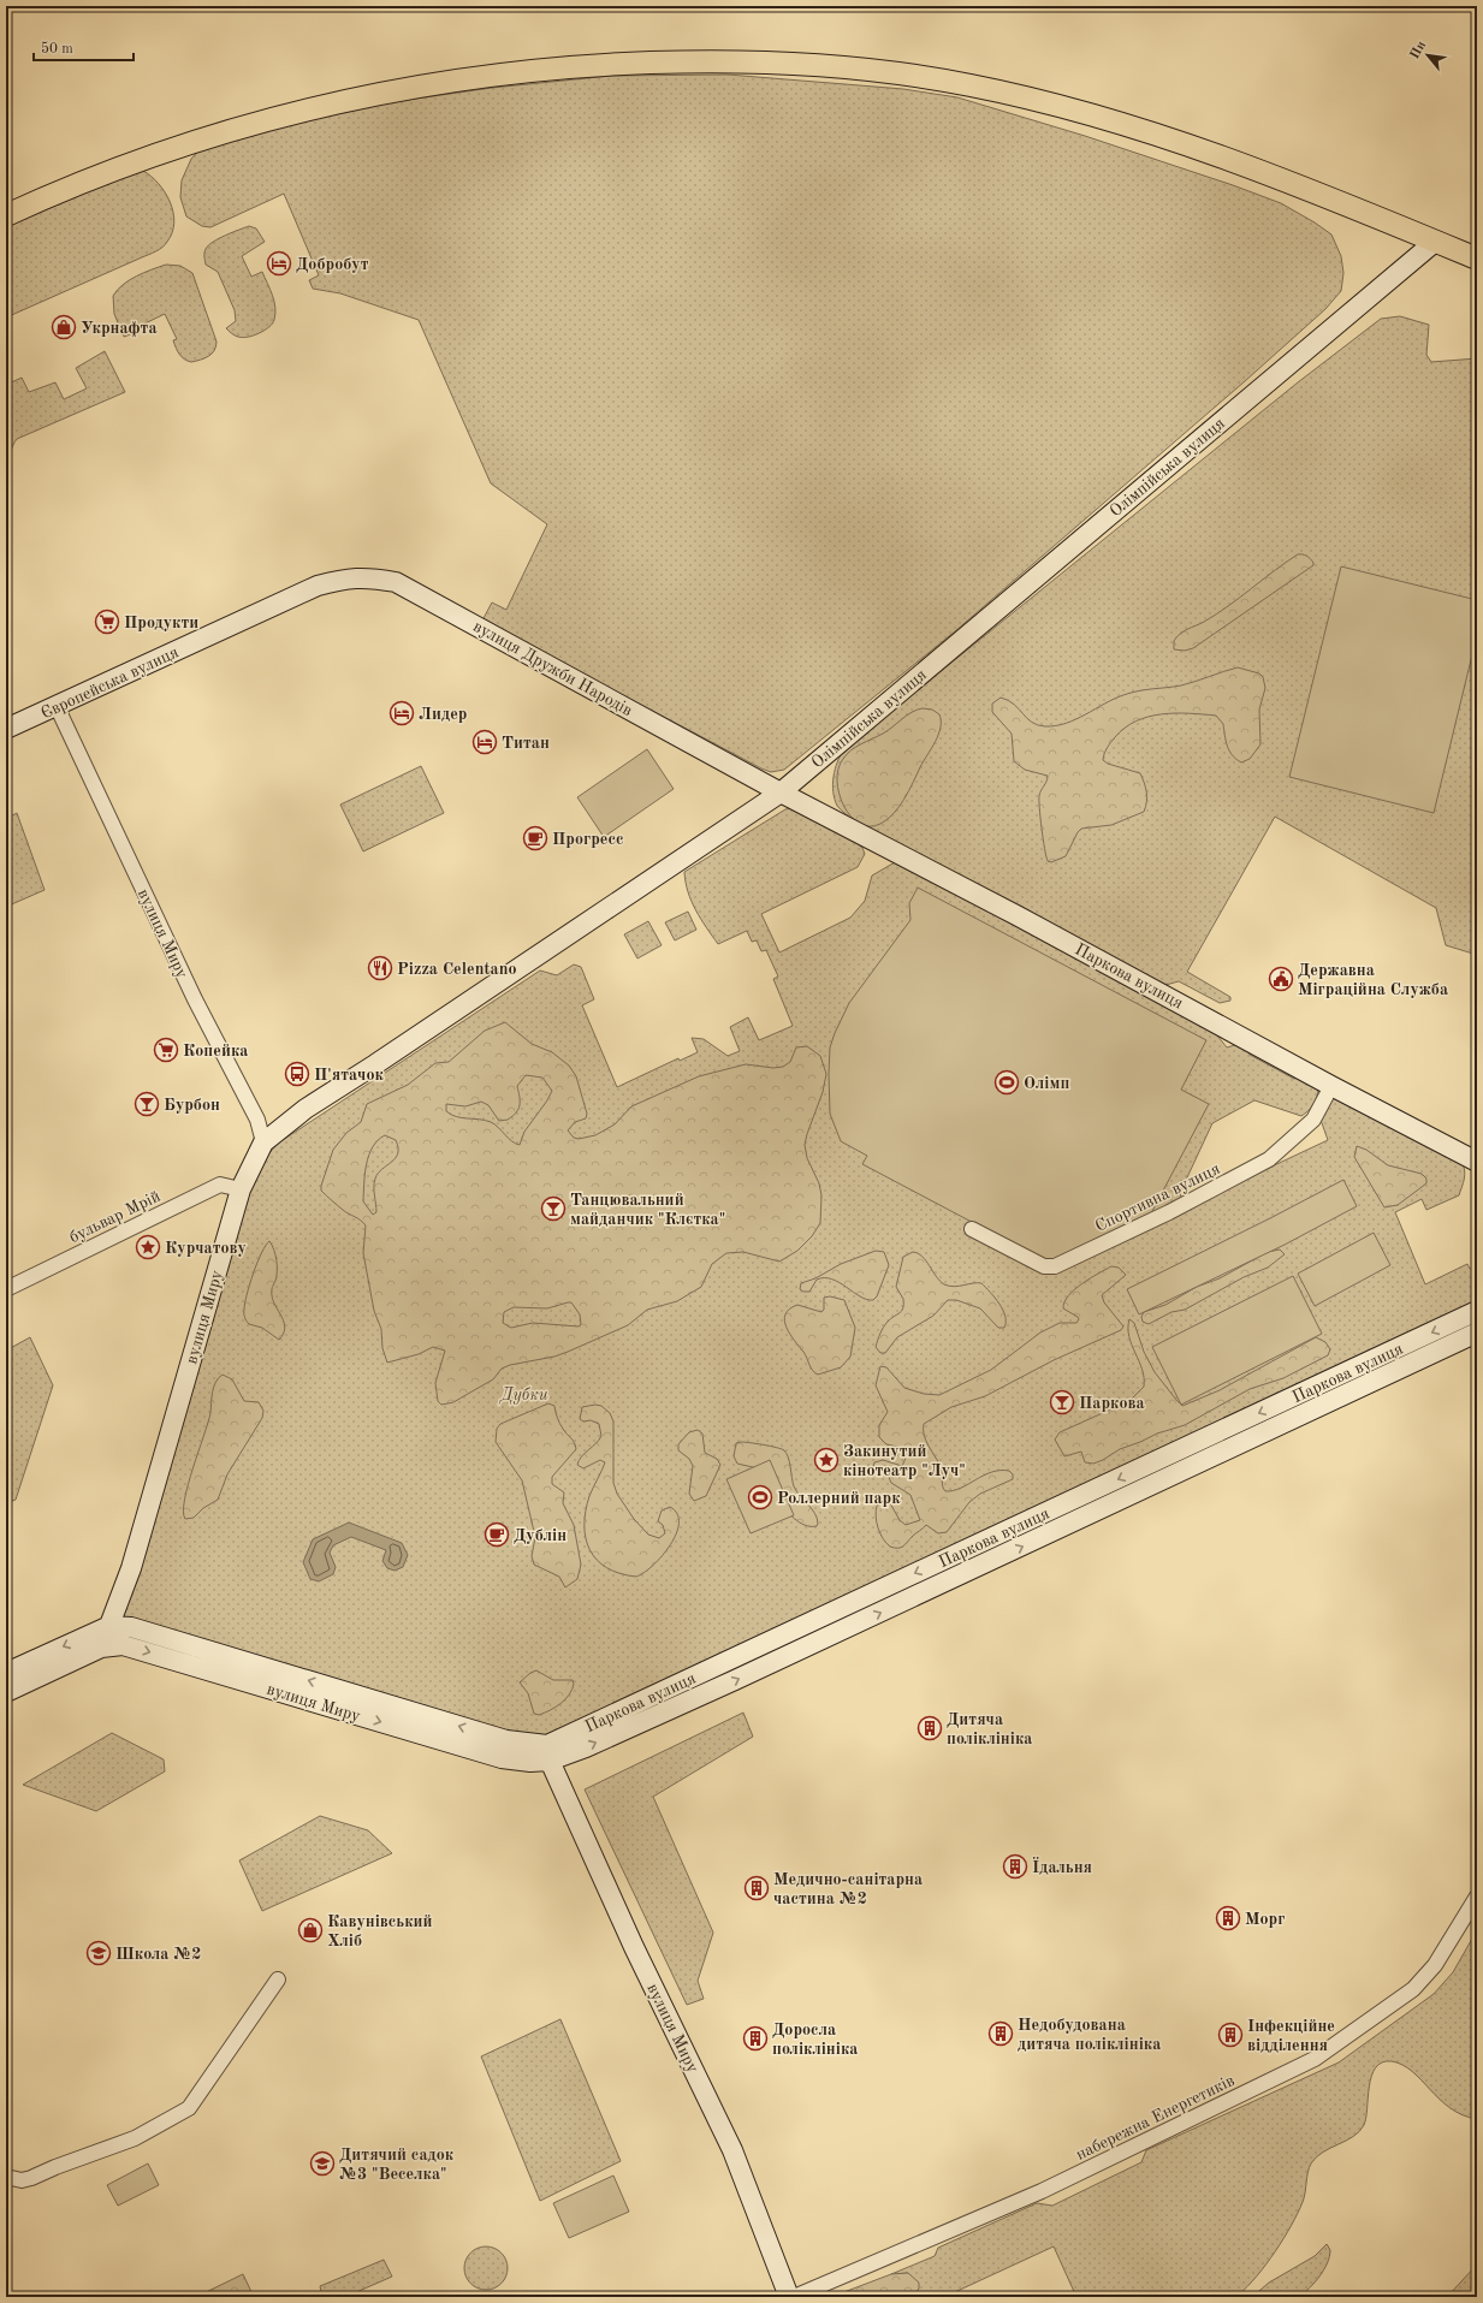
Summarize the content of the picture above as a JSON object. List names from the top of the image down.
{
  "streets": {
    "street": [
      "Олімпійська вулиця",
      "вулиця Дружби Народів",
      "Європейська вулиця",
      "вулиця Миру",
      "Паркова вулиця",
      "Спортивна вулиця",
      "бульвар Мрій",
      "набережна Енергетиків"
    ]
  },
  "crossings": [
    ["Олімпійська вулиця", "вулиця Дружби Народів"],
    ["Олімпійська вулиця", "вулиця Миру"],
    ["Олімпійська вулиця", "Паркова вулиця"],
    ["вулиця Дружби Народів", "Європейська вулиця"],
    ["вулиця Дружби Народів", "Паркова вулиця"],
    ["Європейська вулиця", "вулиця Миру"],
    ["вулиця Миру", "Паркова вулиця"],
    ["вулиця Миру", "бульвар Мрій"],
    ["Паркова вулиця", "Спортивна вулиця"]
  ],
  "parks": ["Дубки"],
  "places": {
    "hotel": ["Добробут", "Лидер", "Титан"],
    "shop": ["Укрнафта", "Кавунівський Хліб"],
    "supermarket": ["Продукти", "Копейка"],
    "cafe": ["Прогресс", "Дублін"],
    "restaurant": ["Pizza Celentano"],
    "public building": ["Державна Міграційна Служба"],
    "bus stop": ["П'ятачок"],
    "sports": ["Олімп", "Роллерний парк"],
    "bar": ["Бурбон", "Танцювальний майданчик \"Клєтка\"", "Паркова"],
    "place": ["Курчатову", "Закинутий кінотеатр \"Луч\""],
    "building": [
      "Дитяча поліклініка",
      "Їдальня",
      "Медично-санітарна частина №2",
      "Морг",
      "Недобудована дитяча поліклініка",
      "Інфекційне відділення",
      "Доросла поліклініка"
    ],
    "school or university": ["Школа №2", "Дитячий садок №3 \"Веселка\""]
  },
  "scale_bar": "50 m",
  "north": "top left"
}
